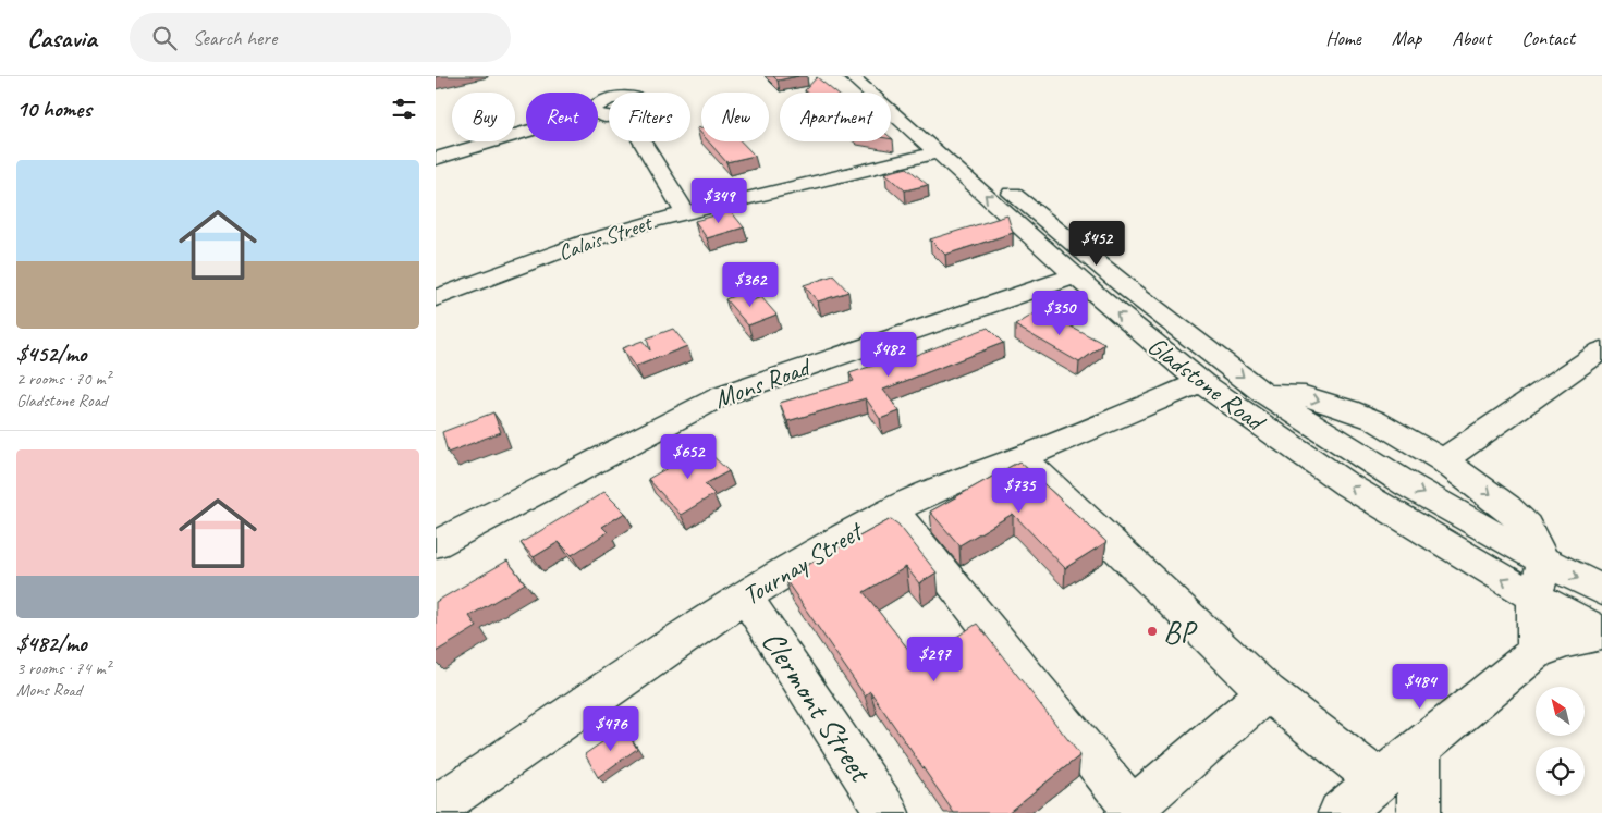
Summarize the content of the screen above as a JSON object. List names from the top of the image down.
{
  "streets": {
    "street": [
      "Calais Street",
      "Mons Road",
      "Gladstone Road",
      "Tournay Street",
      "Clermont Street"
    ]
  },
  "crossings": [
    ["Calais Street", "Gladstone Road"],
    ["Mons Road", "Gladstone Road"],
    ["Gladstone Road", "Tournay Street"],
    ["Tournay Street", "Clermont Street"]
  ],
  "places": ["BP"],
  "north": "top left",
  "page": {
    "header": "Casavia",
    "search": "Search here",
    "nav": [
      "Home",
      "Map",
      "About",
      "Contact"
    ],
    "heading": "10 homes",
    "chip": [
      "Buy",
      "Rent",
      "Filters",
      "New",
      "Apartment"
    ],
    "list": [
      {
        "name": "$452/mo",
        "note": "2 rooms · 70 m² · Gladstone Road"
      },
      {
        "name": "$482/mo",
        "note": "3 rooms · 74 m² · Mons Road"
      }
    ],
    "price": [
      "$349",
      "$452",
      "$362",
      "$350",
      "$482",
      "$652",
      "$735",
      "$297",
      "$484",
      "$476"
    ]
  }
}
